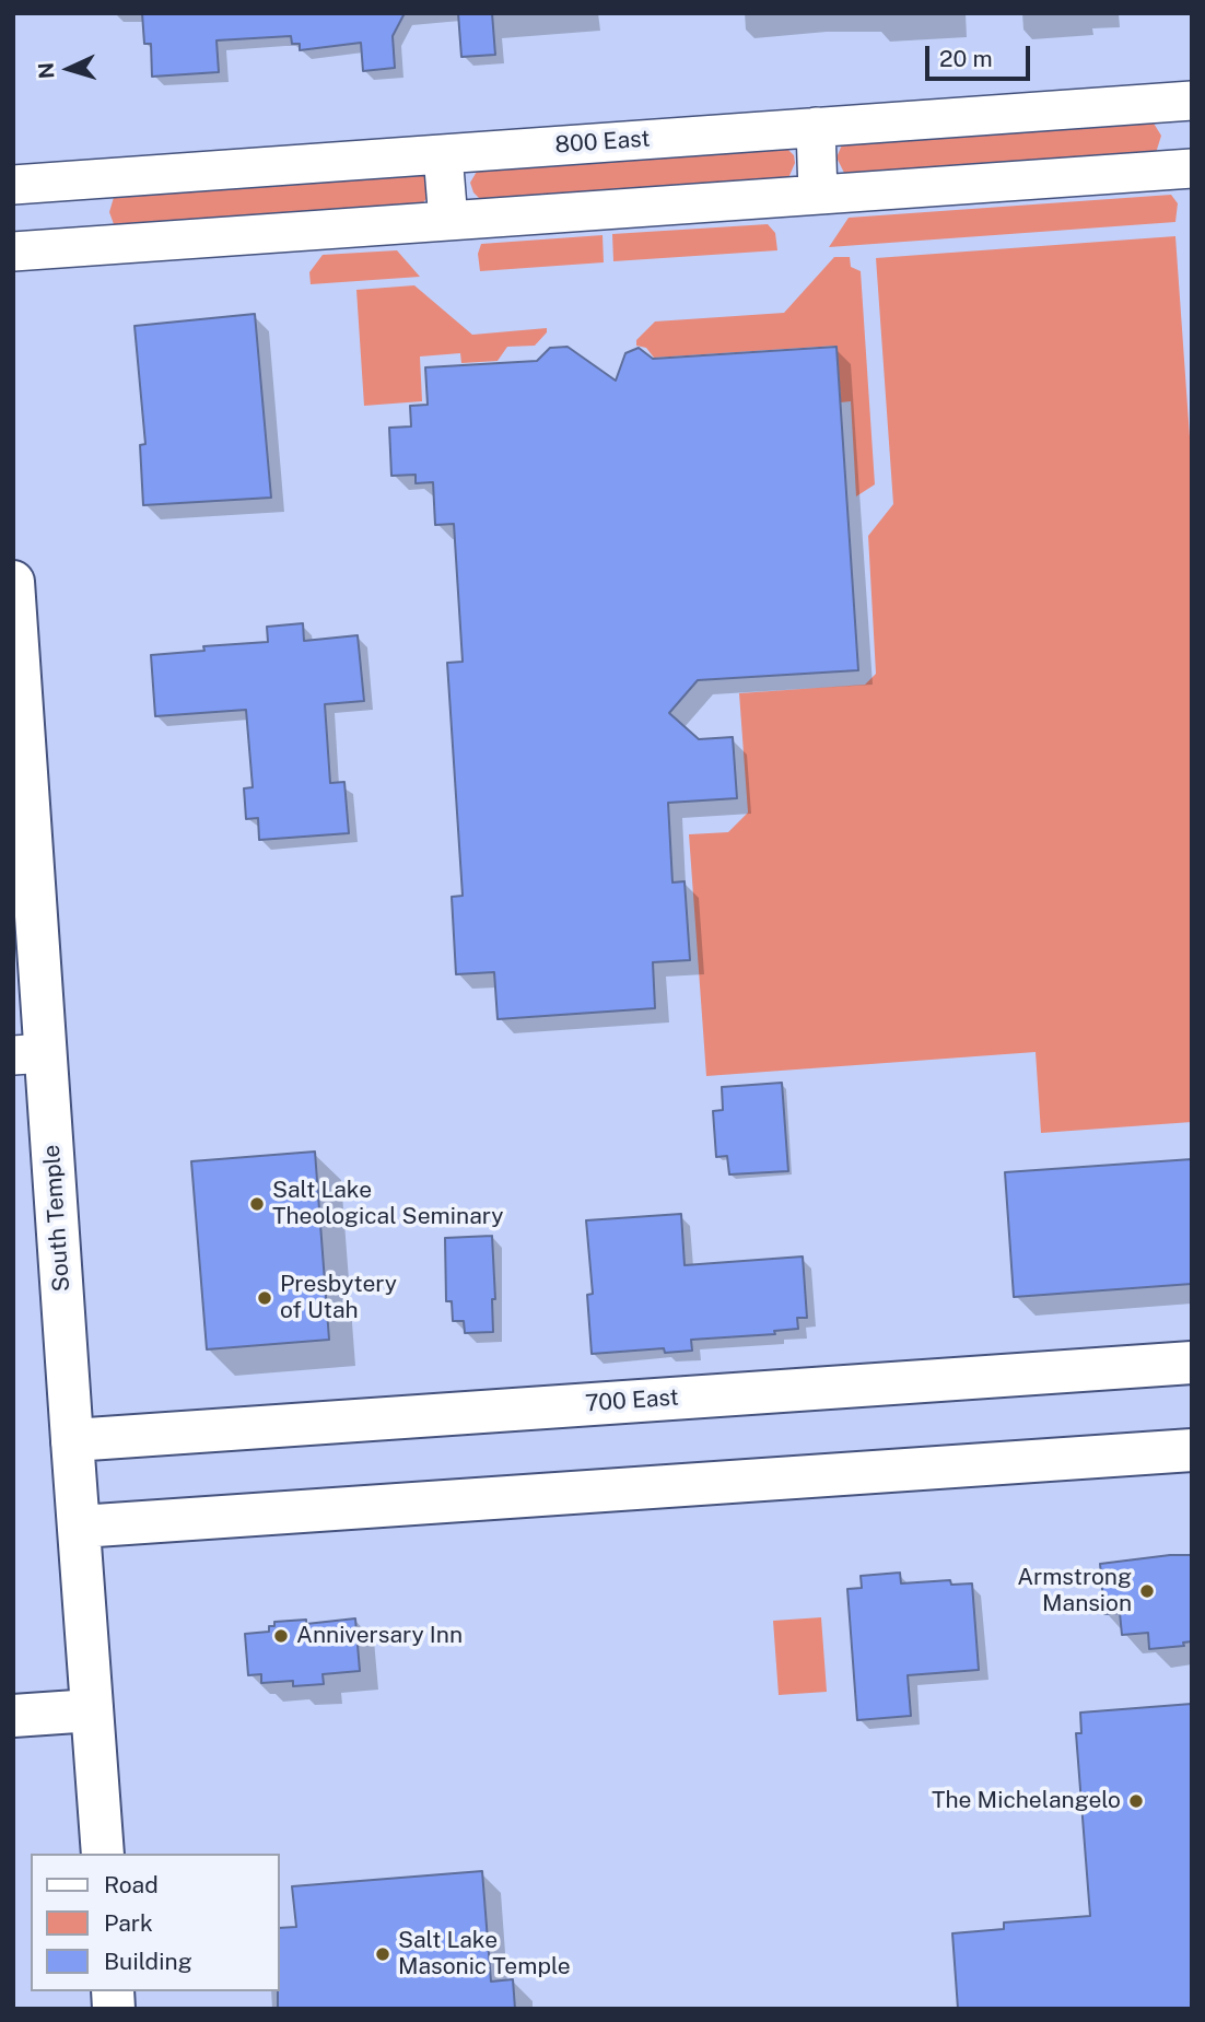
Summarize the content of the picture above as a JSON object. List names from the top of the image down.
{
  "streets": {
    "main road": ["South Temple", "700 East"],
    "street": ["800 East"]
  },
  "crossings": [
    ["South Temple", "700 East"]
  ],
  "places": [
    "Salt Lake Theological Seminary",
    "Presbytery of Utah",
    "Armstrong Mansion",
    "Anniversary Inn",
    "The Michelangelo",
    "Salt Lake Masonic Temple"
  ],
  "legend": ["Road", "Park", "Building"],
  "scale_bar": "20 m",
  "north": "left"
}
